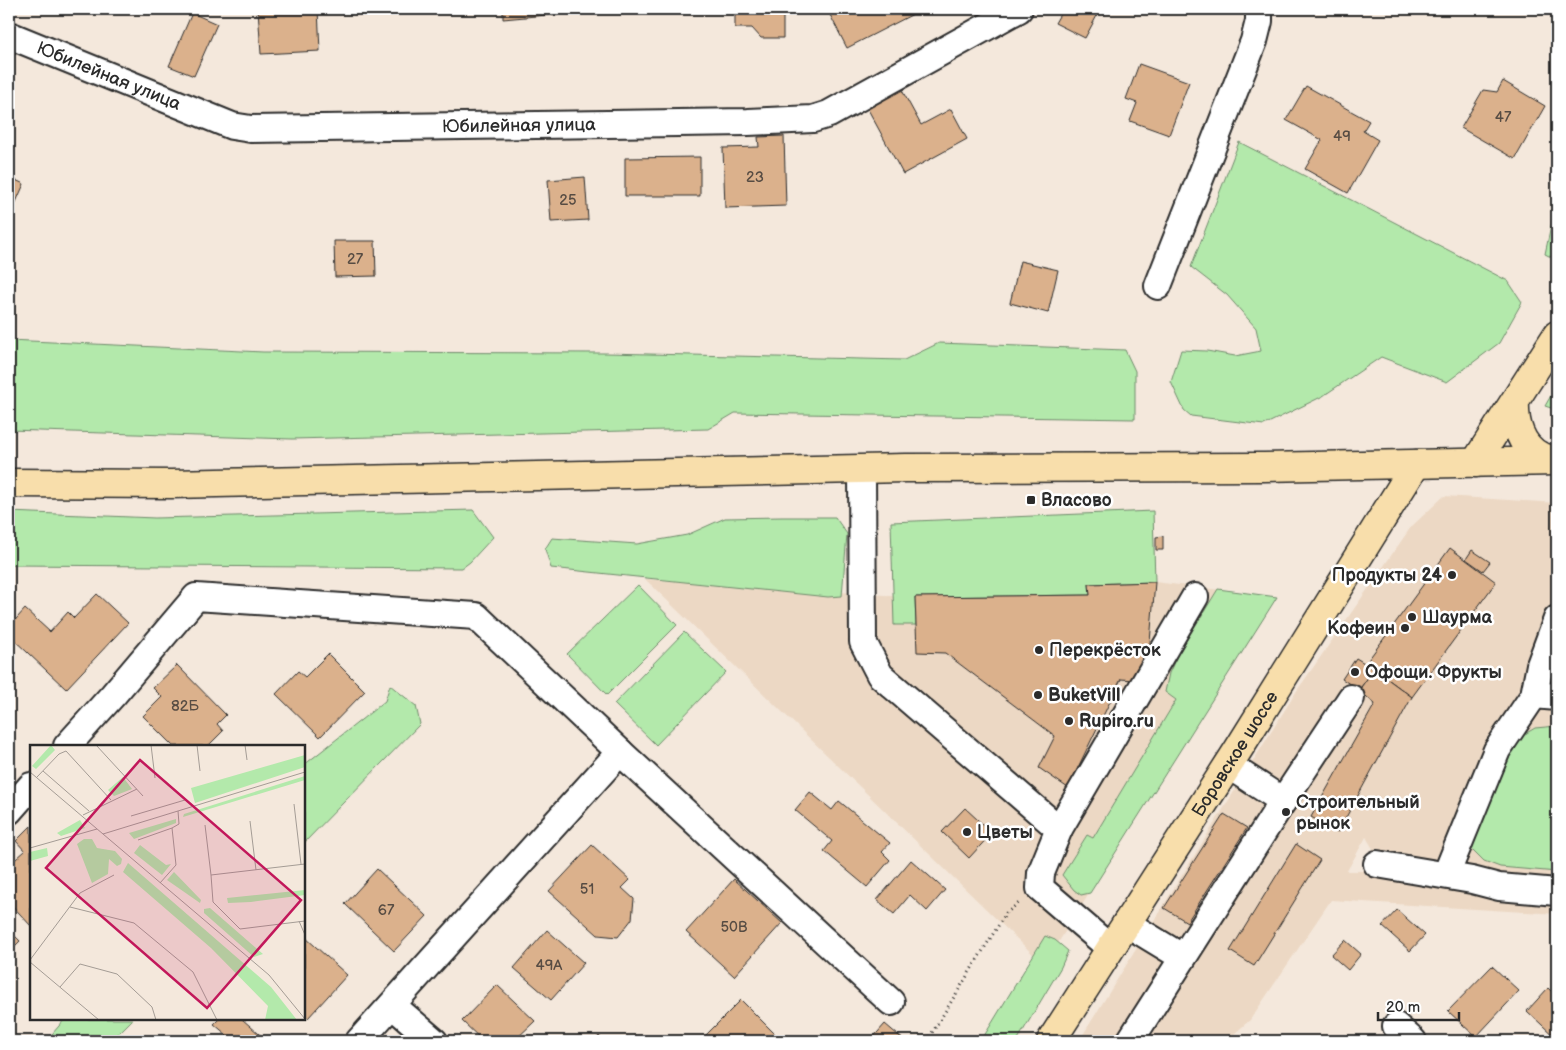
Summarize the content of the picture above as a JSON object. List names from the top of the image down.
{
  "streets": {
    "main road": ["Боровское шоссе"],
    "street": ["Юбилейная улица"]
  },
  "places": {
    "transit": ["Власово"],
    "other": [
      "Продукты 24",
      "Шаурма",
      "Кофеин",
      "Перекрёсток",
      "Офощи. Фрукты",
      "BuketVill",
      "Rupiro.ru",
      "Строительный рынок",
      "Цветы"
    ]
  },
  "house_numbers": [
    "47",
    "49",
    "23",
    "25",
    "27",
    "82Б",
    "51",
    "67",
    "50В",
    "49А"
  ],
  "scale_bar": "20 m"
}
